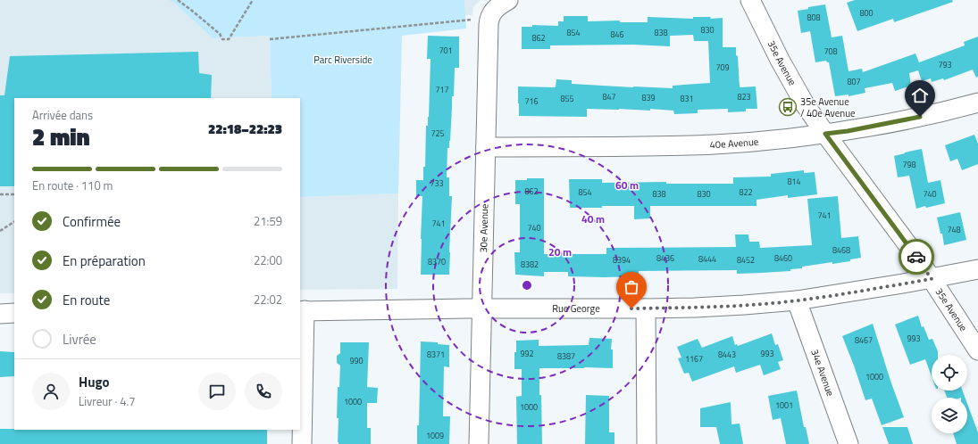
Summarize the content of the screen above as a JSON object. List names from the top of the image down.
{
  "streets": {
    "street": [
      "35e Avenue",
      "40e Avenue",
      "30e Avenue",
      "Rue George",
      "34e Avenue"
    ]
  },
  "crossings": [
    ["35e Avenue", "40e Avenue"],
    ["35e Avenue", "Rue George"],
    ["40e Avenue", "30e Avenue"],
    ["30e Avenue", "Rue George"],
    ["Rue George", "34e Avenue"]
  ],
  "parks": ["Parc Riverside"],
  "places": {
    "bus stop": ["35e Avenue / 40e Avenue"]
  },
  "house_numbers": [
    "800",
    "808",
    "830",
    "854",
    "838",
    "846",
    "862",
    "701",
    "708",
    "793",
    "709",
    "807",
    "717",
    "847",
    "823",
    "839",
    "855",
    "831",
    "716",
    "725",
    "798",
    "814",
    "733",
    "862",
    "854",
    "822",
    "838",
    "830",
    "740",
    "741",
    "741",
    "740",
    "748",
    "8468",
    "8436",
    "8460",
    "8444",
    "8394",
    "8452",
    "8370",
    "8382",
    "993",
    "8467",
    "992",
    "993",
    "8371",
    "8443",
    "8387",
    "1167",
    "990",
    "1000",
    "1000",
    "1001",
    "1000",
    "1009"
  ],
  "page": {
    "heading": ["2 min", "Arrivée dans", "22:18–22:23"],
    "panel": ["Hugo", "Livreur · 4.7"],
    "bar": "En route · 110 m",
    "list": [
      ["Confirmée", "21:59"],
      ["En préparation", "22:00"],
      ["En route", "22:02"],
      "Livrée"
    ]
  },
  "rings": ["60 m", "40 m", "20 m"]
}
